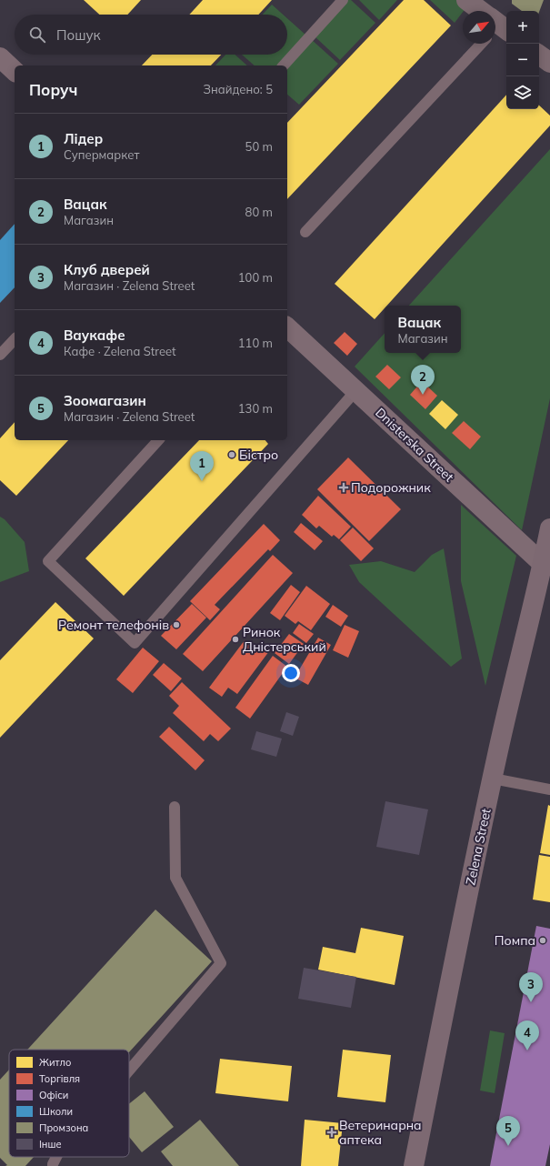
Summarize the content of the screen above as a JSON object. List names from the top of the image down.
{
  "streets": {
    "main road": ["Zelena Street"],
    "street": ["Dnisterska Street"]
  },
  "crossings": [
    ["Dnisterska Street", "Zelena Street"]
  ],
  "places": {
    "other": [
      "Бістро",
      "Ремонт телефонів",
      "Ринок Дністерський",
      "Помпа"
    ],
    "health": ["Подорожник", "Ветеринарна аптека"]
  },
  "legend": [
    "Житло",
    "Торгівля",
    "Офіси",
    "Школи",
    "Промзона",
    "Інше"
  ],
  "north": "top right",
  "page": {
    "map_buttons": ["+", "−"],
    "search": "Пошук",
    "heading": ["Поруч", "Знайдено: 5"],
    "list": [
      {
        "mark": "1",
        "name": "Лідер",
        "note": "Супермаркет",
        "value": "50 m"
      },
      {
        "mark": "2",
        "name": "Вацак",
        "note": "Магазин",
        "value": "80 m"
      },
      {
        "mark": "3",
        "name": "Клуб дверей",
        "note": "Магазин · Zelena Street",
        "value": "100 m"
      },
      {
        "mark": "4",
        "name": "Ваукафе",
        "note": "Кафе · Zelena Street",
        "value": "110 m"
      },
      {
        "mark": "5",
        "name": "Зоомагазин",
        "note": "Магазин · Zelena Street",
        "value": "130 m"
      }
    ],
    "popup": ["Вацак", "Магазин"],
    "pins": [
      "2",
      "1",
      "3",
      "4",
      "5"
    ]
  }
}
